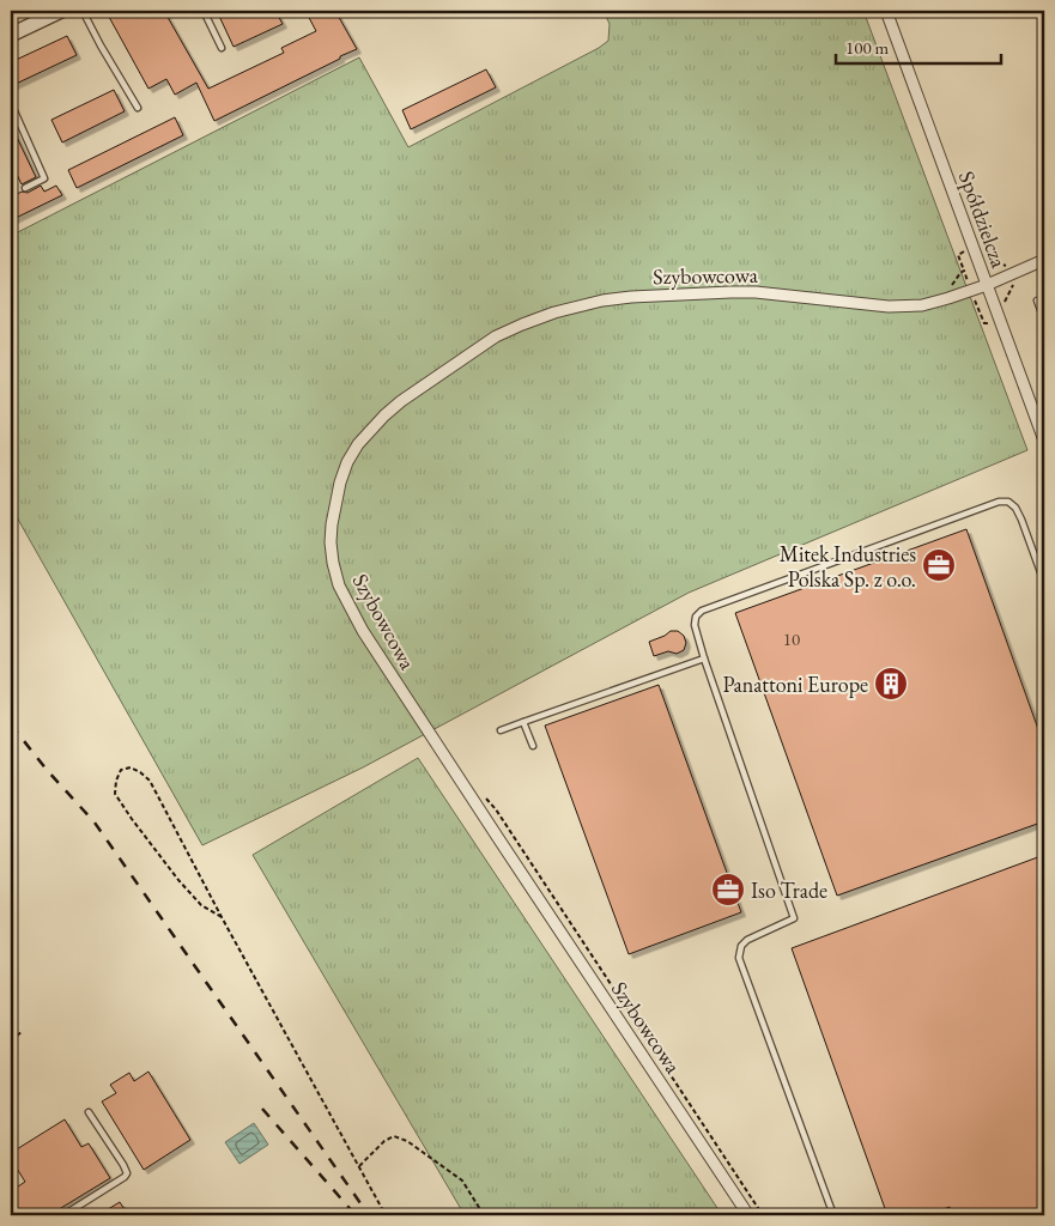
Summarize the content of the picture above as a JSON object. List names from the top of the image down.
{
  "streets": {
    "street": ["Spółdzielcza", "Szybowcowa"]
  },
  "crossings": [
    ["Spółdzielcza", "Szybowcowa"]
  ],
  "places": {
    "office": ["Mitek Industries Polska Sp. z o.o.", "Iso Trade"],
    "building": ["Panattoni Europe"]
  },
  "house_numbers": ["10"],
  "scale_bar": "100 m"
}
